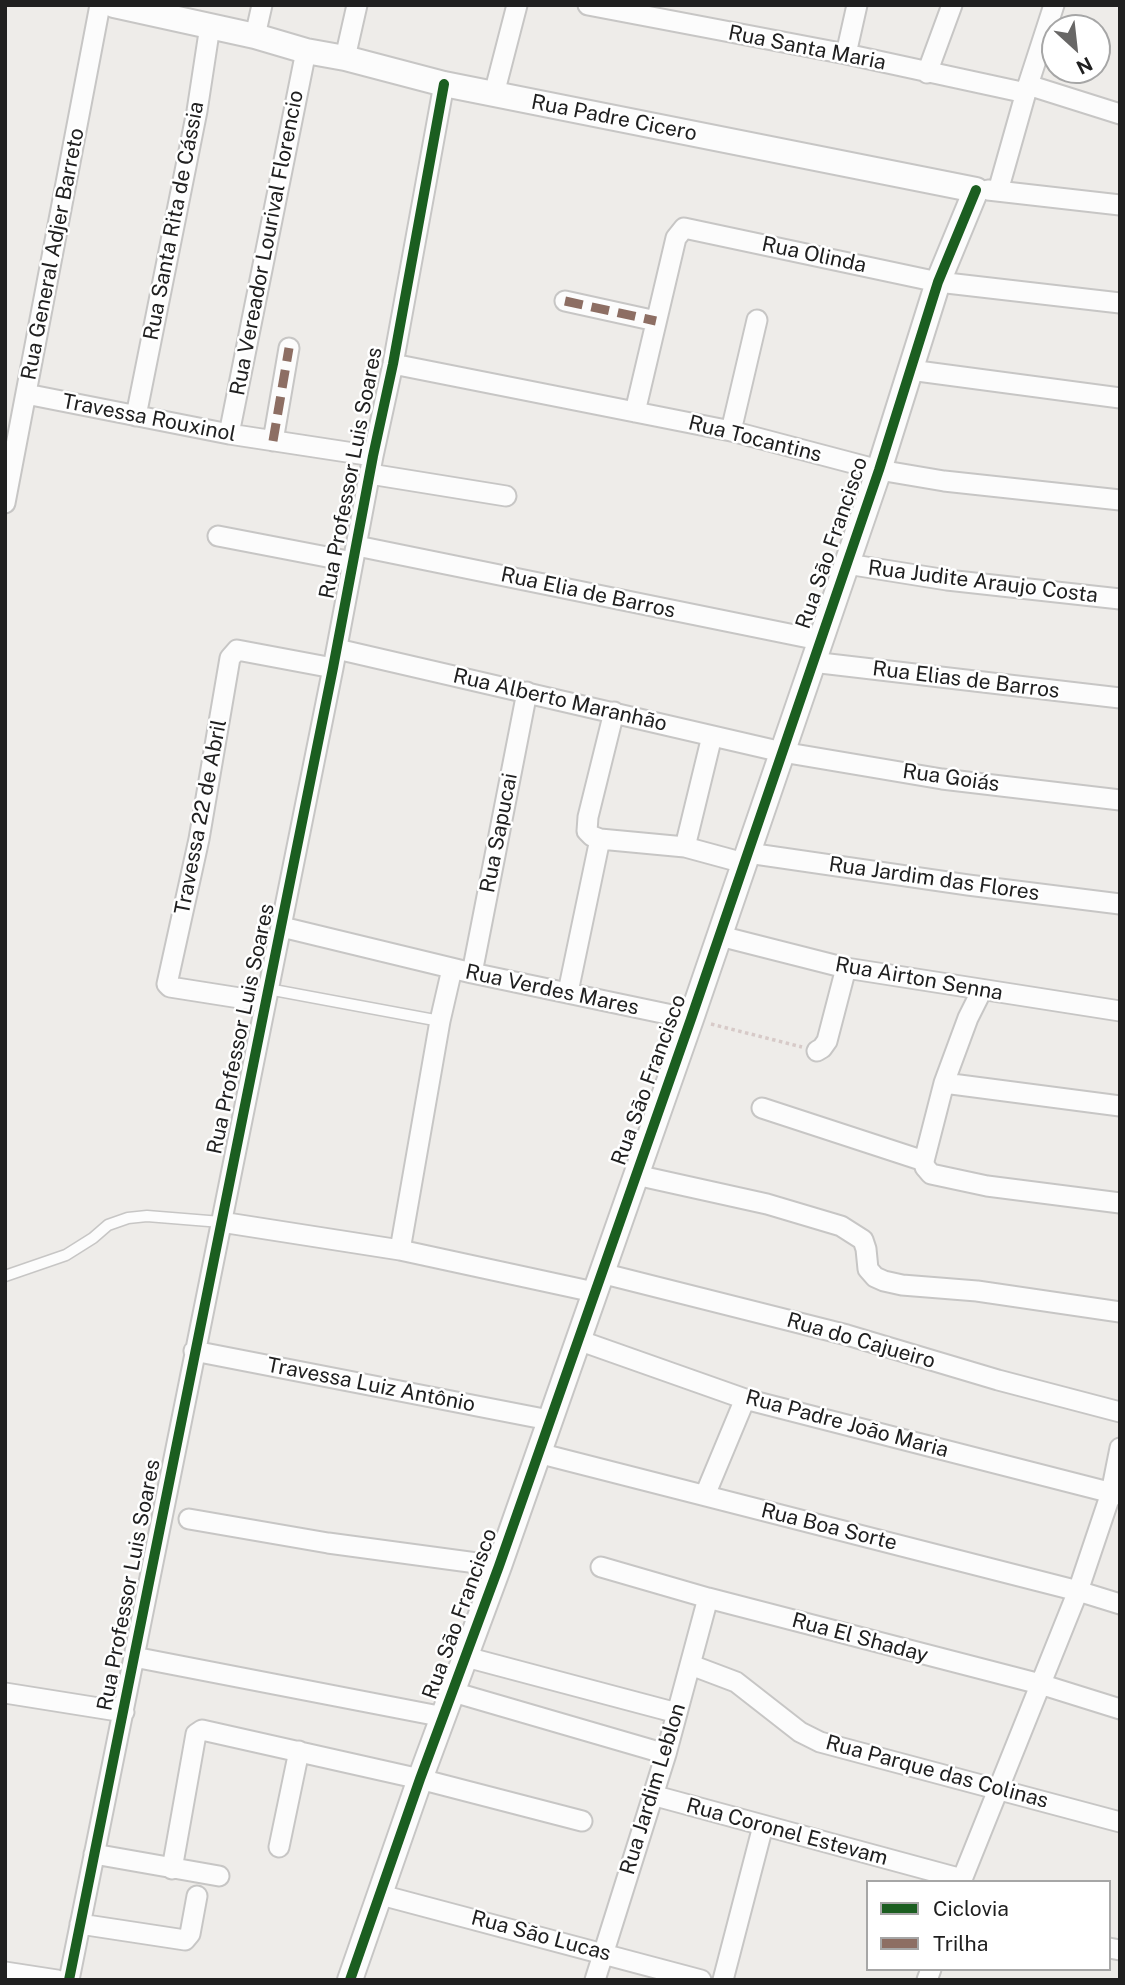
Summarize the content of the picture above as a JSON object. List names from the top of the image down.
{
  "streets": {
    "street": [
      "Rua Santa Maria",
      "Rua Padre Cicero",
      "Rua Santa Rita de Cássia",
      "Rua Vereador Lourival Florencio",
      "Rua General Adjer Barreto",
      "Rua Olinda",
      "Travessa Rouxinol",
      "Rua Tocantins",
      "Rua Professor Luis Soares",
      "Rua São Francisco",
      "Rua Judite Araujo Costa",
      "Rua Elia de Barros",
      "Rua Elias de Barros",
      "Rua Alberto Maranhão",
      "Rua Goiás",
      "Travessa 22 de Abril",
      "Rua Sapucai",
      "Rua Jardim das Flores",
      "Rua Airton Senna",
      "Rua Verdes Mares",
      "Rua do Cajueiro",
      "Travessa Luiz Antônio",
      "Rua Padre João Maria",
      "Rua Boa Sorte",
      "Rua El Shaday",
      "Rua Parque das Colinas",
      "Rua Jardim Leblon",
      "Rua Coronel Estevam",
      "Rua São Lucas"
    ]
  },
  "crossings": [
    ["Rua Santa Maria", "Rua São Francisco"],
    ["Rua Padre Cicero", "Rua Santa Rita de Cássia"],
    ["Rua Padre Cicero", "Rua Vereador Lourival Florencio"],
    ["Rua Padre Cicero", "Rua Professor Luis Soares"],
    ["Rua Padre Cicero", "Rua São Francisco"],
    ["Rua Santa Rita de Cássia", "Travessa Rouxinol"],
    ["Rua Vereador Lourival Florencio", "Travessa Rouxinol"],
    ["Rua General Adjer Barreto", "Travessa Rouxinol"],
    ["Rua Olinda", "Rua São Francisco"],
    ["Travessa Rouxinol", "Rua Professor Luis Soares"],
    ["Rua Tocantins", "Rua Professor Luis Soares"],
    ["Rua Tocantins", "Rua São Francisco"],
    ["Rua Professor Luis Soares", "Rua Elia de Barros"],
    ["Rua Professor Luis Soares", "Rua Alberto Maranhão"],
    ["Rua Professor Luis Soares", "Travessa 22 de Abril"],
    ["Rua Professor Luis Soares", "Rua Verdes Mares"],
    ["Rua Professor Luis Soares", "Rua do Cajueiro"],
    ["Rua Professor Luis Soares", "Travessa Luiz Antônio"],
    ["Rua São Francisco", "Rua Judite Araujo Costa"],
    ["Rua São Francisco", "Rua Elia de Barros"],
    ["Rua São Francisco", "Rua Elias de Barros"],
    ["Rua São Francisco", "Rua Alberto Maranhão"],
    ["Rua São Francisco", "Rua Goiás"],
    ["Rua São Francisco", "Rua Jardim das Flores"],
    ["Rua São Francisco", "Rua Airton Senna"],
    ["Rua São Francisco", "Rua Verdes Mares"],
    ["Rua São Francisco", "Rua do Cajueiro"],
    ["Rua São Francisco", "Travessa Luiz Antônio"],
    ["Rua São Francisco", "Rua Padre João Maria"],
    ["Rua São Francisco", "Rua Boa Sorte"],
    ["Rua São Francisco", "Rua São Lucas"],
    ["Rua Elia de Barros", "Rua Elias de Barros"],
    ["Rua Alberto Maranhão", "Rua Goiás"],
    ["Rua Alberto Maranhão", "Travessa 22 de Abril"],
    ["Rua Alberto Maranhão", "Rua Sapucai"],
    ["Rua Sapucai", "Rua Verdes Mares"],
    ["Rua El Shaday", "Rua Jardim Leblon"],
    ["Rua Parque das Colinas", "Rua Jardim Leblon"],
    ["Rua Jardim Leblon", "Rua Coronel Estevam"],
    ["Rua Jardim Leblon", "Rua São Lucas"]
  ],
  "legend": ["Ciclovia", "Trilha"],
  "north": "bottom right"
}
